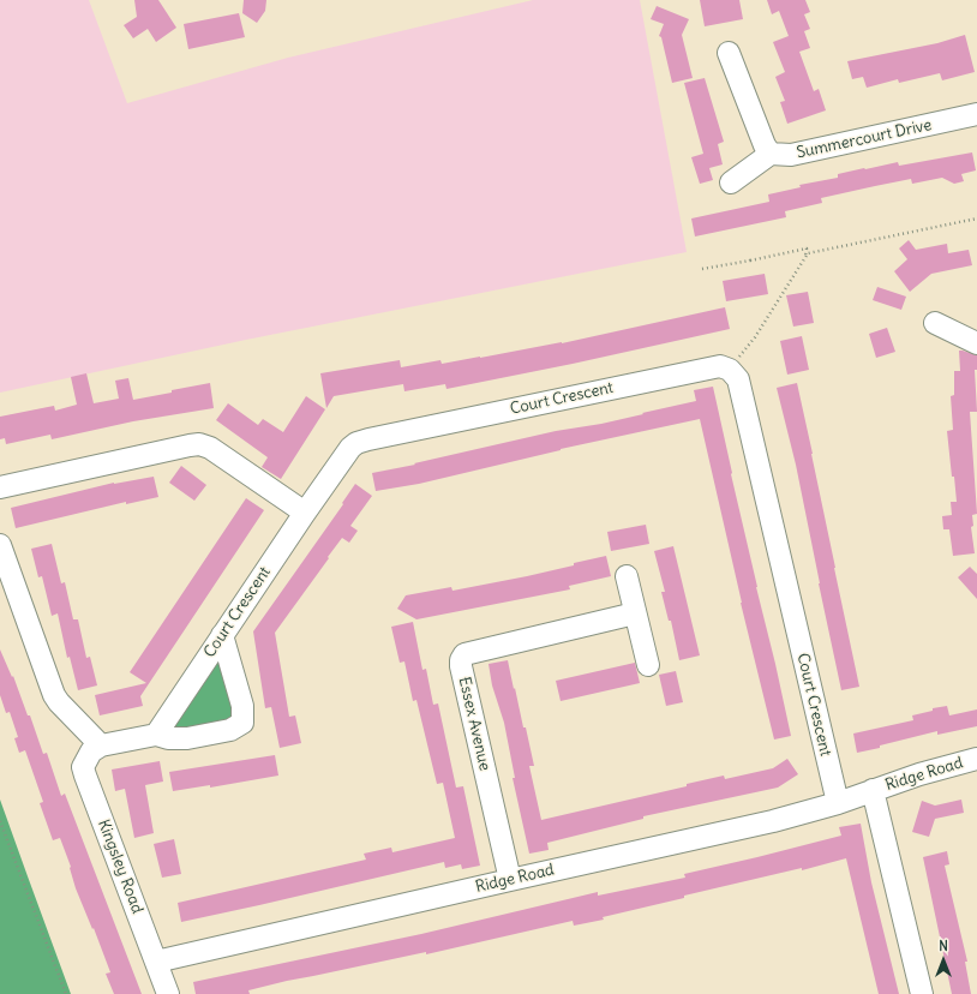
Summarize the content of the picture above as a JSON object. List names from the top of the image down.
{
  "streets": {
    "street": [
      "Summercourt Drive",
      "Court Crescent",
      "Essex Avenue",
      "Ridge Road",
      "Kingsley Road"
    ]
  },
  "crossings": [
    ["Court Crescent", "Ridge Road"],
    ["Essex Avenue", "Ridge Road"],
    ["Ridge Road", "Kingsley Road"]
  ],
  "north": "top"
}
